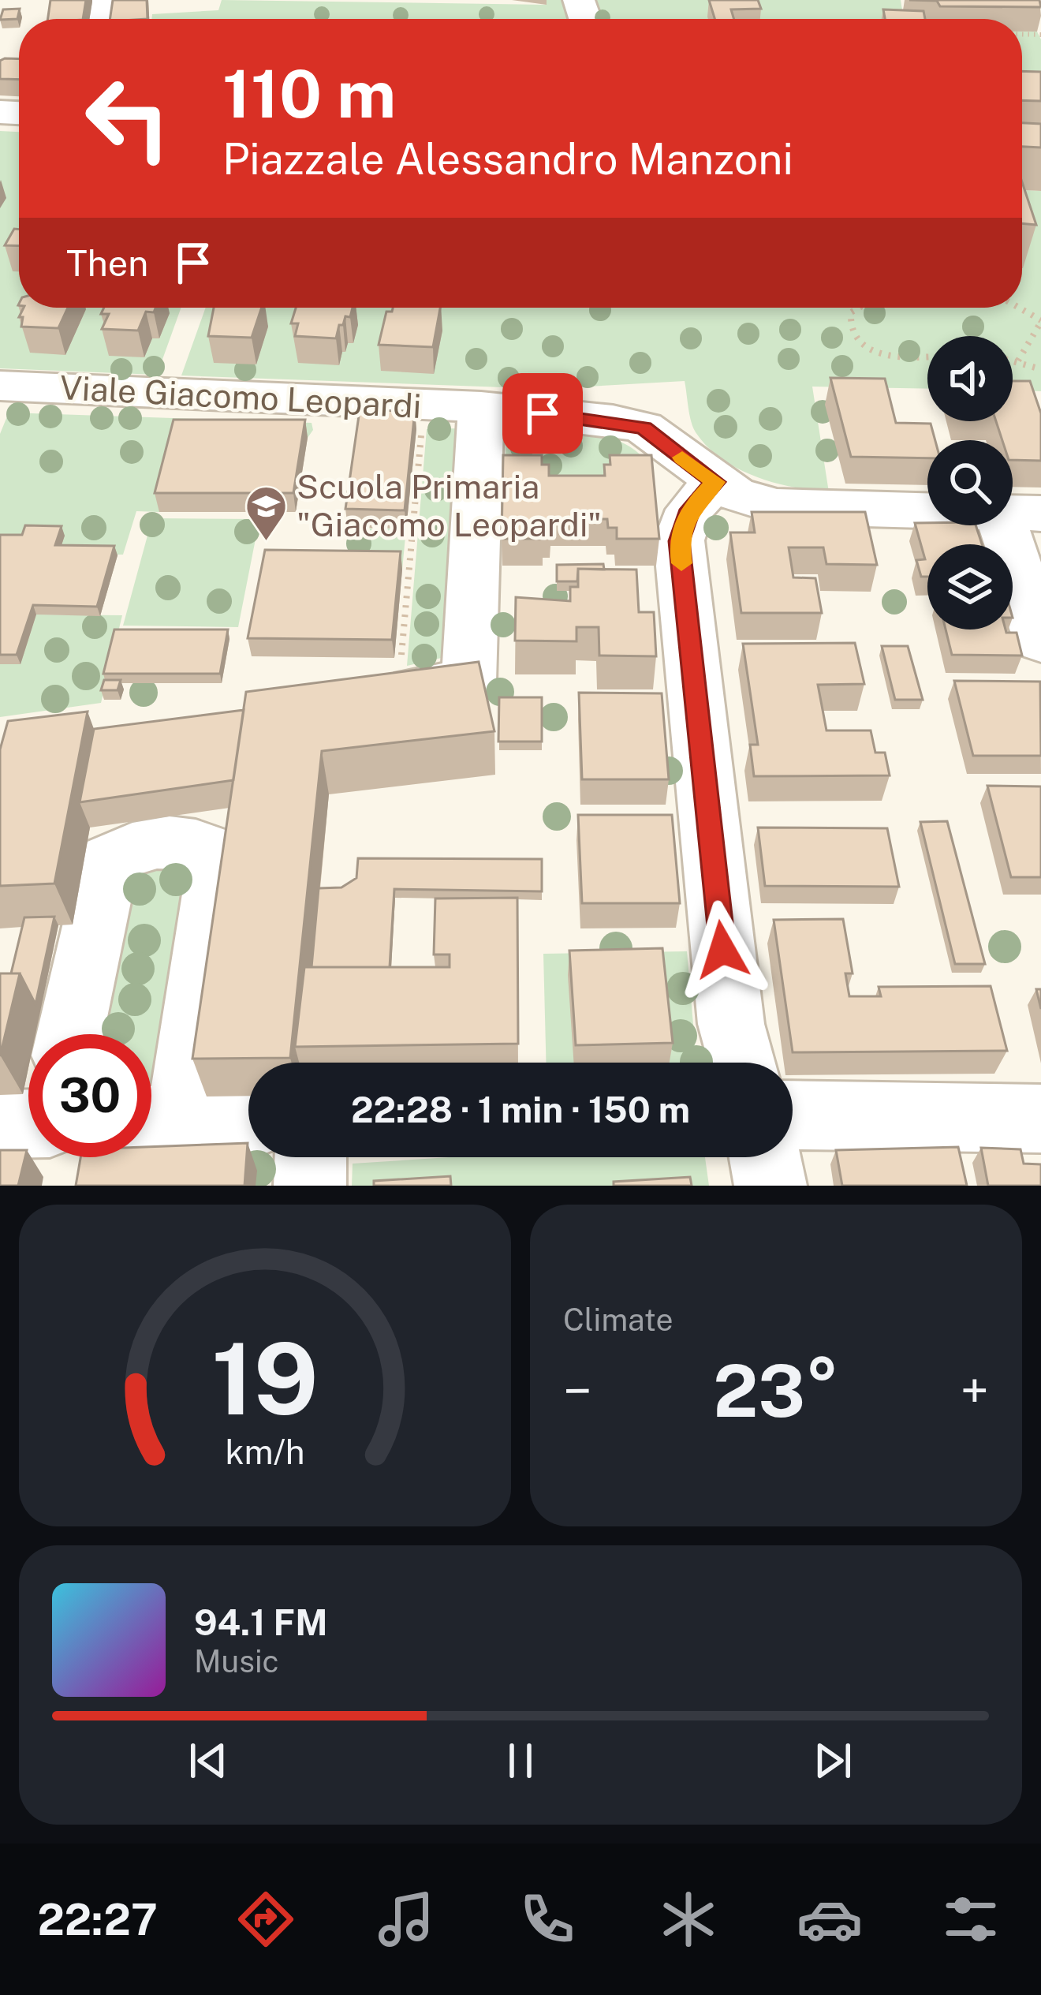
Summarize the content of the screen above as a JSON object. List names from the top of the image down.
{
  "streets": {
    "street": ["Viale Giacomo Leopardi"]
  },
  "places": {
    "school or university": ["Scuola Primaria \"Giacomo Leopardi\""]
  },
  "page": {
    "turn": ["110 m", "Piazzale Alessandro Manzoni"],
    "then": "Then",
    "limit": "30",
    "trip": "22:28 · 1 min · 150 m",
    "tile": "Climate",
    "heat": ["−", "23°", "+"],
    "song": ["94.1 FM", "Music"],
    "tabs": "22:27",
    "gauge": ["19", "km/h"]
  }
}
